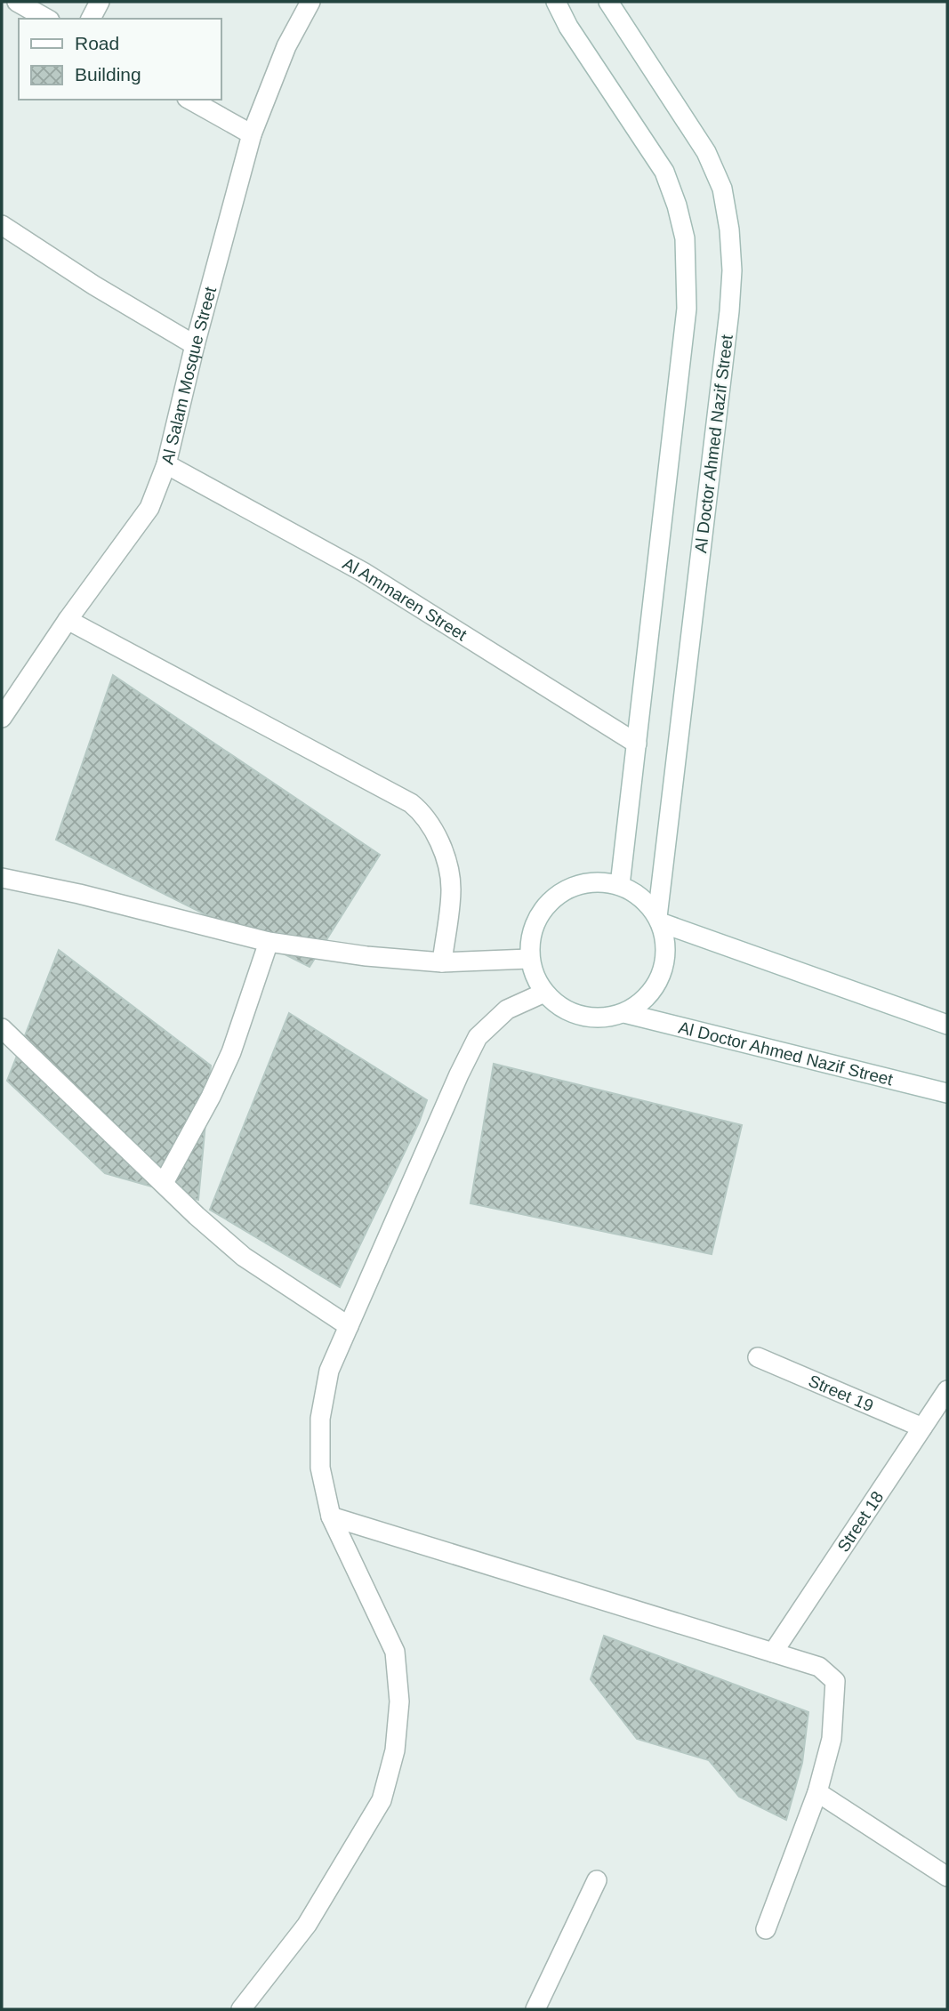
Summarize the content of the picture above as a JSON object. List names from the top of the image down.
{
  "streets": {
    "street": [
      "Al Salam Mosque Street",
      "Al Doctor Ahmed Nazif Street",
      "Al Ammaren Street",
      "Street 19",
      "Street 18"
    ]
  },
  "crossings": [
    ["Al Salam Mosque Street", "Al Ammaren Street"],
    ["Street 19", "Street 18"]
  ],
  "legend": ["Road", "Building"]
}
